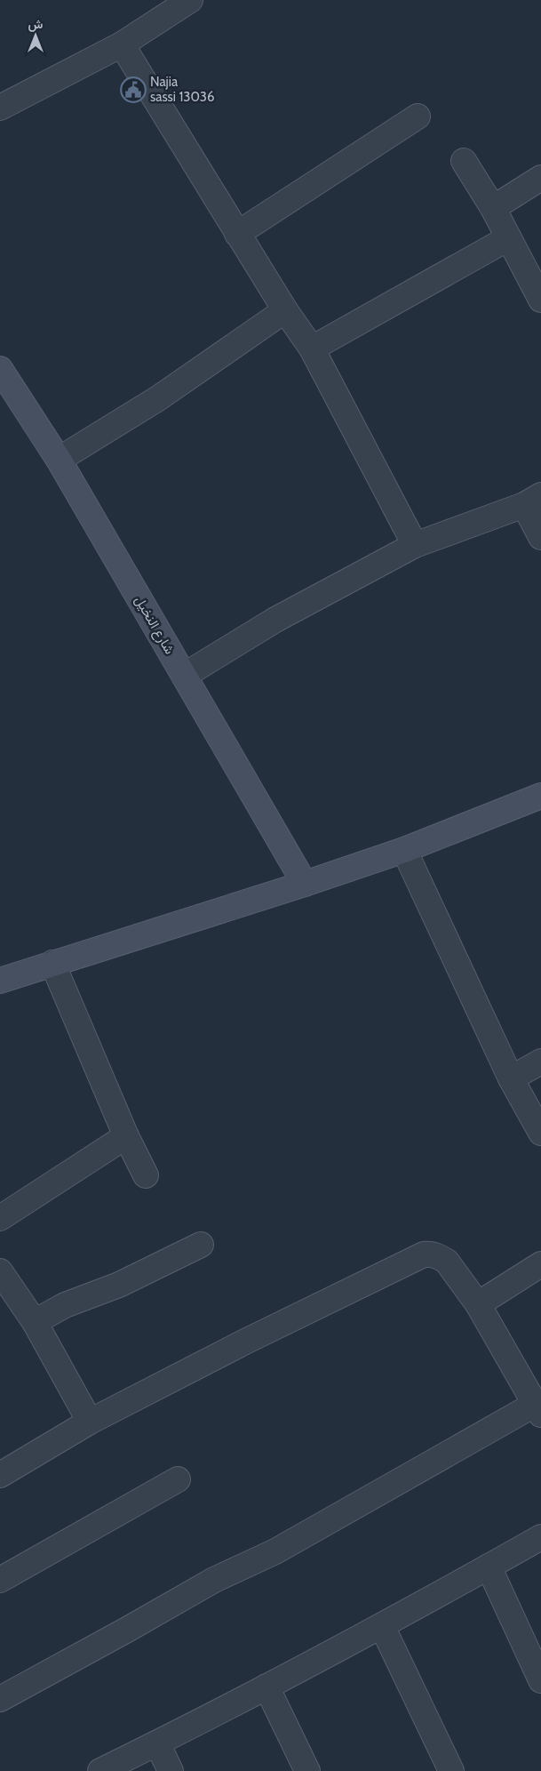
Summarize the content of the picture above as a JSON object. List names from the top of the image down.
{
  "streets": {
    "main road": ["شارع النخيل"]
  },
  "places": {
    "public building": ["Najia sassi 13036"]
  },
  "north": "top"
}
